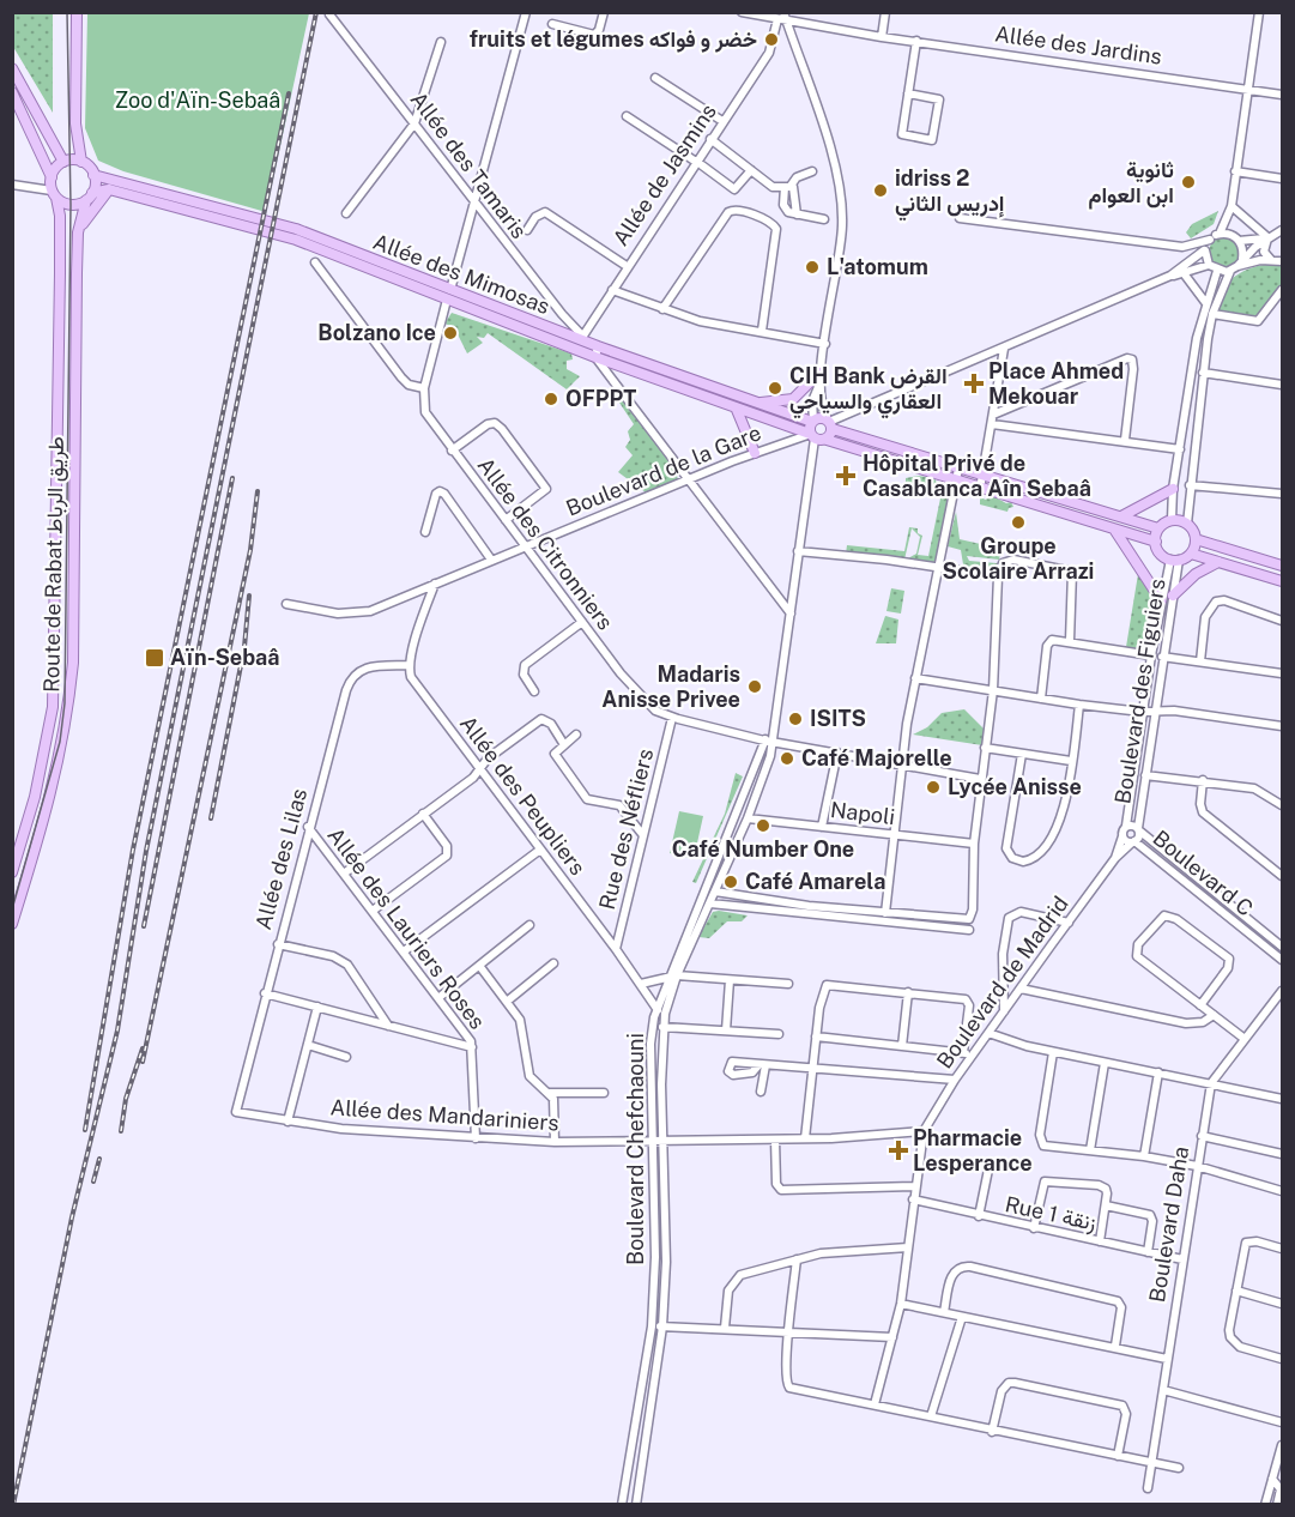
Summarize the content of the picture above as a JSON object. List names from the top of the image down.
{
  "streets": {
    "main road": ["Allée des Mimosas", "Route de Rabat طريق الرباط"],
    "street": [
      "Allée des Jardins",
      "Allée des Tamaris",
      "Allée de Jasmins",
      "Boulevard de la Gare",
      "Allée des Citronniers",
      "Boulevard des Figuiers",
      "Allée des Peupliers",
      "Napoli",
      "Rue des Néfliers",
      "Allée des Lilas",
      "Boulevard C",
      "Allée des Lauriers Roses",
      "Boulevard de Madrid",
      "Allée des Mandariniers",
      "Boulevard Chefchaouni",
      "Rue 1 زنقة",
      "Boulevard Daha"
    ]
  },
  "crossings": [
    ["Allée des Jardins", "Allée de Jasmins"],
    ["Allée des Tamaris", "Allée de Jasmins"],
    ["Allée des Tamaris", "Allée des Mimosas"],
    ["Allée de Jasmins", "Allée des Mimosas"],
    ["Allée des Mimosas", "Boulevard de la Gare"],
    ["Allée des Mimosas", "Route de Rabat طريق الرباط"],
    ["Allée des Mimosas", "Boulevard des Figuiers"],
    ["Allée des Mimosas", "Boulevard Chefchaouni"],
    ["Boulevard de la Gare", "Allée des Citronniers"],
    ["Boulevard de la Gare", "Boulevard Chefchaouni"],
    ["Allée des Citronniers", "Rue des Néfliers"],
    ["Allée des Citronniers", "Boulevard Chefchaouni"],
    ["Boulevard des Figuiers", "Boulevard C"],
    ["Boulevard des Figuiers", "Boulevard de Madrid"],
    ["Allée des Peupliers", "Rue des Néfliers"],
    ["Allée des Peupliers", "Allée des Lilas"],
    ["Allée des Peupliers", "Boulevard Chefchaouni"],
    ["Napoli", "Boulevard Chefchaouni"],
    ["Allée des Lilas", "Allée des Lauriers Roses"],
    ["Allée des Lilas", "Allée des Mandariniers"],
    ["Boulevard C", "Boulevard de Madrid"],
    ["Allée des Lauriers Roses", "Allée des Mandariniers"],
    ["Boulevard de Madrid", "Rue 1 زنقة"],
    ["Allée des Mandariniers", "Boulevard Chefchaouni"],
    ["Rue 1 زنقة", "Boulevard Daha"]
  ],
  "parks": ["Zoo d'Aïn-Sebaâ"],
  "places": {
    "other": [
      "fruits et légumes خضر و فواكه",
      "ثانوية ابن العوام",
      "idriss 2 إدريس الثاني",
      "L'atomum",
      "Bolzano Ice",
      "CIH Bank القرض العقاري والسياحي",
      "OFPPT",
      "Groupe Scolaire Arrazi",
      "Madaris Anisse Privee",
      "ISITS",
      "Café Majorelle",
      "Lycée Anisse",
      "Café Number One",
      "Café Amarela"
    ],
    "health": ["Place Ahmed Mekouar", "Hôpital Privé de Casablanca Aîn Sebaâ", "Pharmacie Lesperance"],
    "transit": ["Aïn-Sebaâ"]
  }
}
